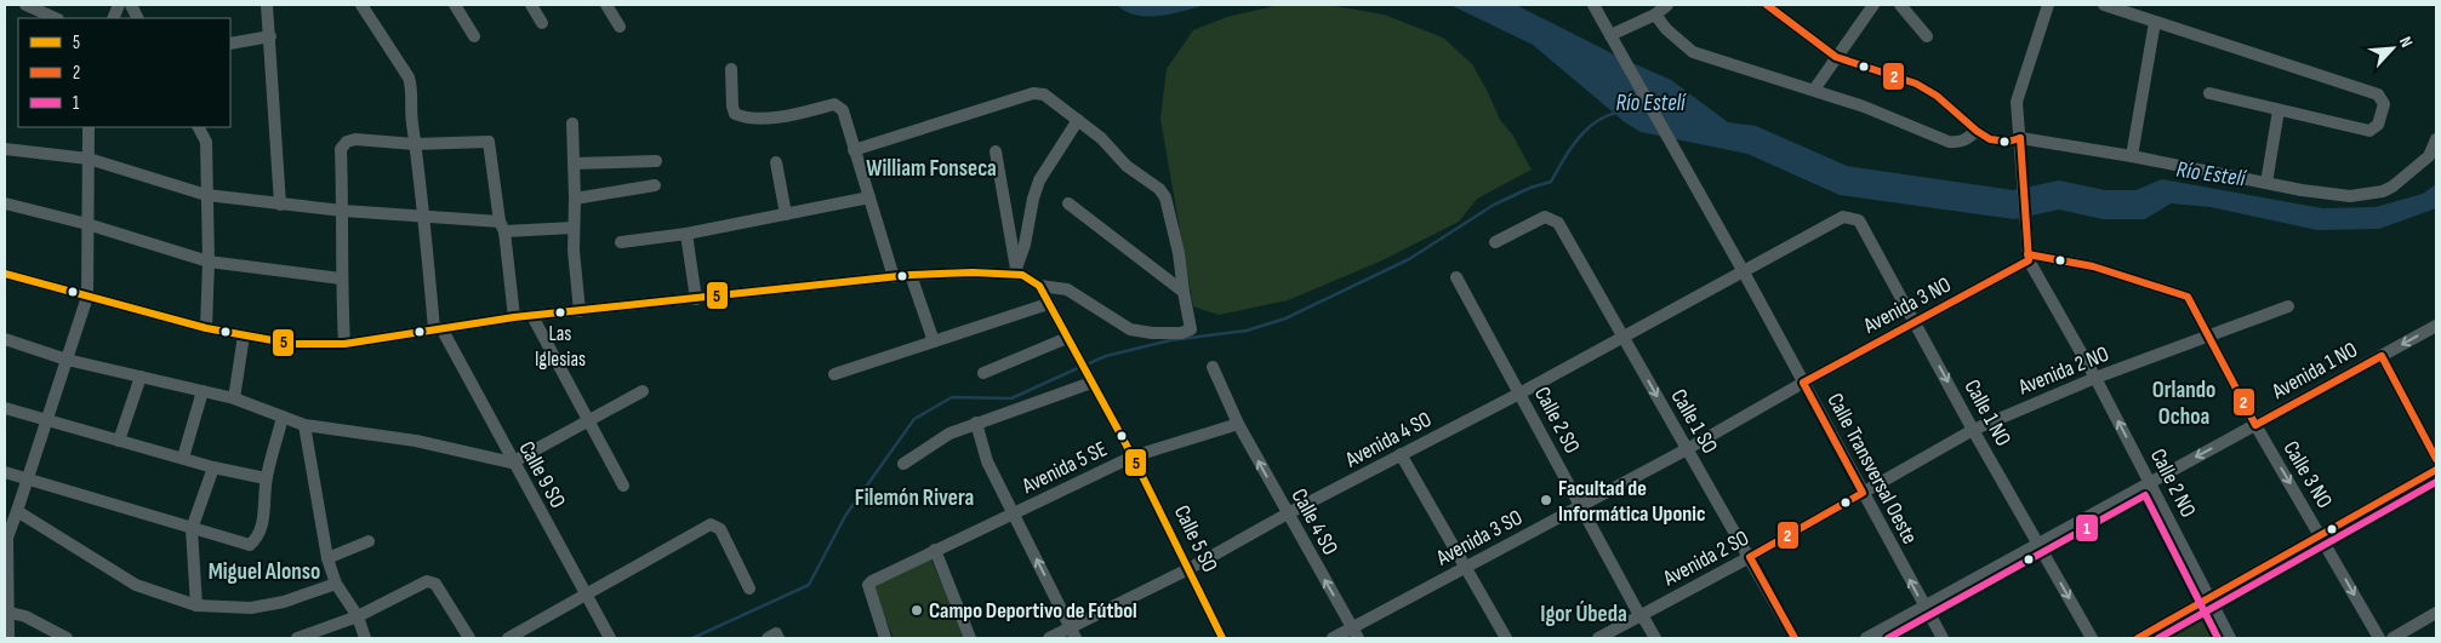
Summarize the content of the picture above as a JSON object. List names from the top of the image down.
{
  "streets": {
    "street": [
      "Avenida 3 NO",
      "Avenida 2 NO",
      "Avenida 1 NO",
      "Calle 1 NO",
      "Calle 2 SO",
      "Calle 1 SO",
      "Avenida 4 SO",
      "Avenida 5 SE",
      "Calle Transversal Oeste",
      "Calle 9 SO",
      "Calle 3 NO",
      "Calle 2 NO",
      "Calle 4 SO",
      "Avenida 3 SO",
      "Calle 5 SO",
      "Avenida 2 SO"
    ]
  },
  "crossings": [
    ["Avenida 3 NO", "Calle 1 NO"],
    ["Avenida 3 NO", "Calle Transversal Oeste"],
    ["Avenida 3 NO", "Calle 3 NO"],
    ["Avenida 3 NO", "Calle 2 NO"],
    ["Avenida 3 NO", "Avenida 3 SO"],
    ["Avenida 2 NO", "Calle 1 NO"],
    ["Avenida 2 NO", "Calle Transversal Oeste"],
    ["Avenida 2 NO", "Calle 3 NO"],
    ["Avenida 2 NO", "Calle 2 NO"],
    ["Avenida 2 NO", "Avenida 2 SO"],
    ["Avenida 1 NO", "Calle 1 NO"],
    ["Avenida 1 NO", "Calle Transversal Oeste"],
    ["Avenida 1 NO", "Calle 3 NO"],
    ["Avenida 1 NO", "Calle 2 NO"],
    ["Calle 1 NO", "Avenida 4 SO"],
    ["Calle 2 SO", "Avenida 4 SO"],
    ["Calle 2 SO", "Avenida 3 SO"],
    ["Calle 2 SO", "Avenida 2 SO"],
    ["Calle 1 SO", "Avenida 4 SO"],
    ["Calle 1 SO", "Avenida 3 SO"],
    ["Calle 1 SO", "Avenida 2 SO"],
    ["Avenida 4 SO", "Calle Transversal Oeste"],
    ["Avenida 4 SO", "Calle 4 SO"],
    ["Avenida 4 SO", "Calle 5 SO"],
    ["Avenida 5 SE", "Calle 4 SO"],
    ["Avenida 5 SE", "Calle 5 SO"],
    ["Calle Transversal Oeste", "Avenida 3 SO"],
    ["Calle Transversal Oeste", "Avenida 2 SO"],
    ["Calle 3 NO", "Calle 2 NO"],
    ["Calle 4 SO", "Avenida 3 SO"]
  ],
  "one_way": ["Calle 1 NO", "Calle 3 NO", "Calle 4 SO"],
  "districts": [
    "William Fonseca",
    "Orlando Ochoa",
    "Filemón Rivera",
    "Miguel Alonso",
    "Igor Úbeda"
  ],
  "water": ["Río Estelí"],
  "places": ["Las Iglesias", "Facultad de Informática Uponic", "Campo Deportivo de Fútbol"],
  "lines": ["transit line 2", "transit line 5", "transit line 1"],
  "legend": ["5", "2", "1"],
  "north": "top right"
}
